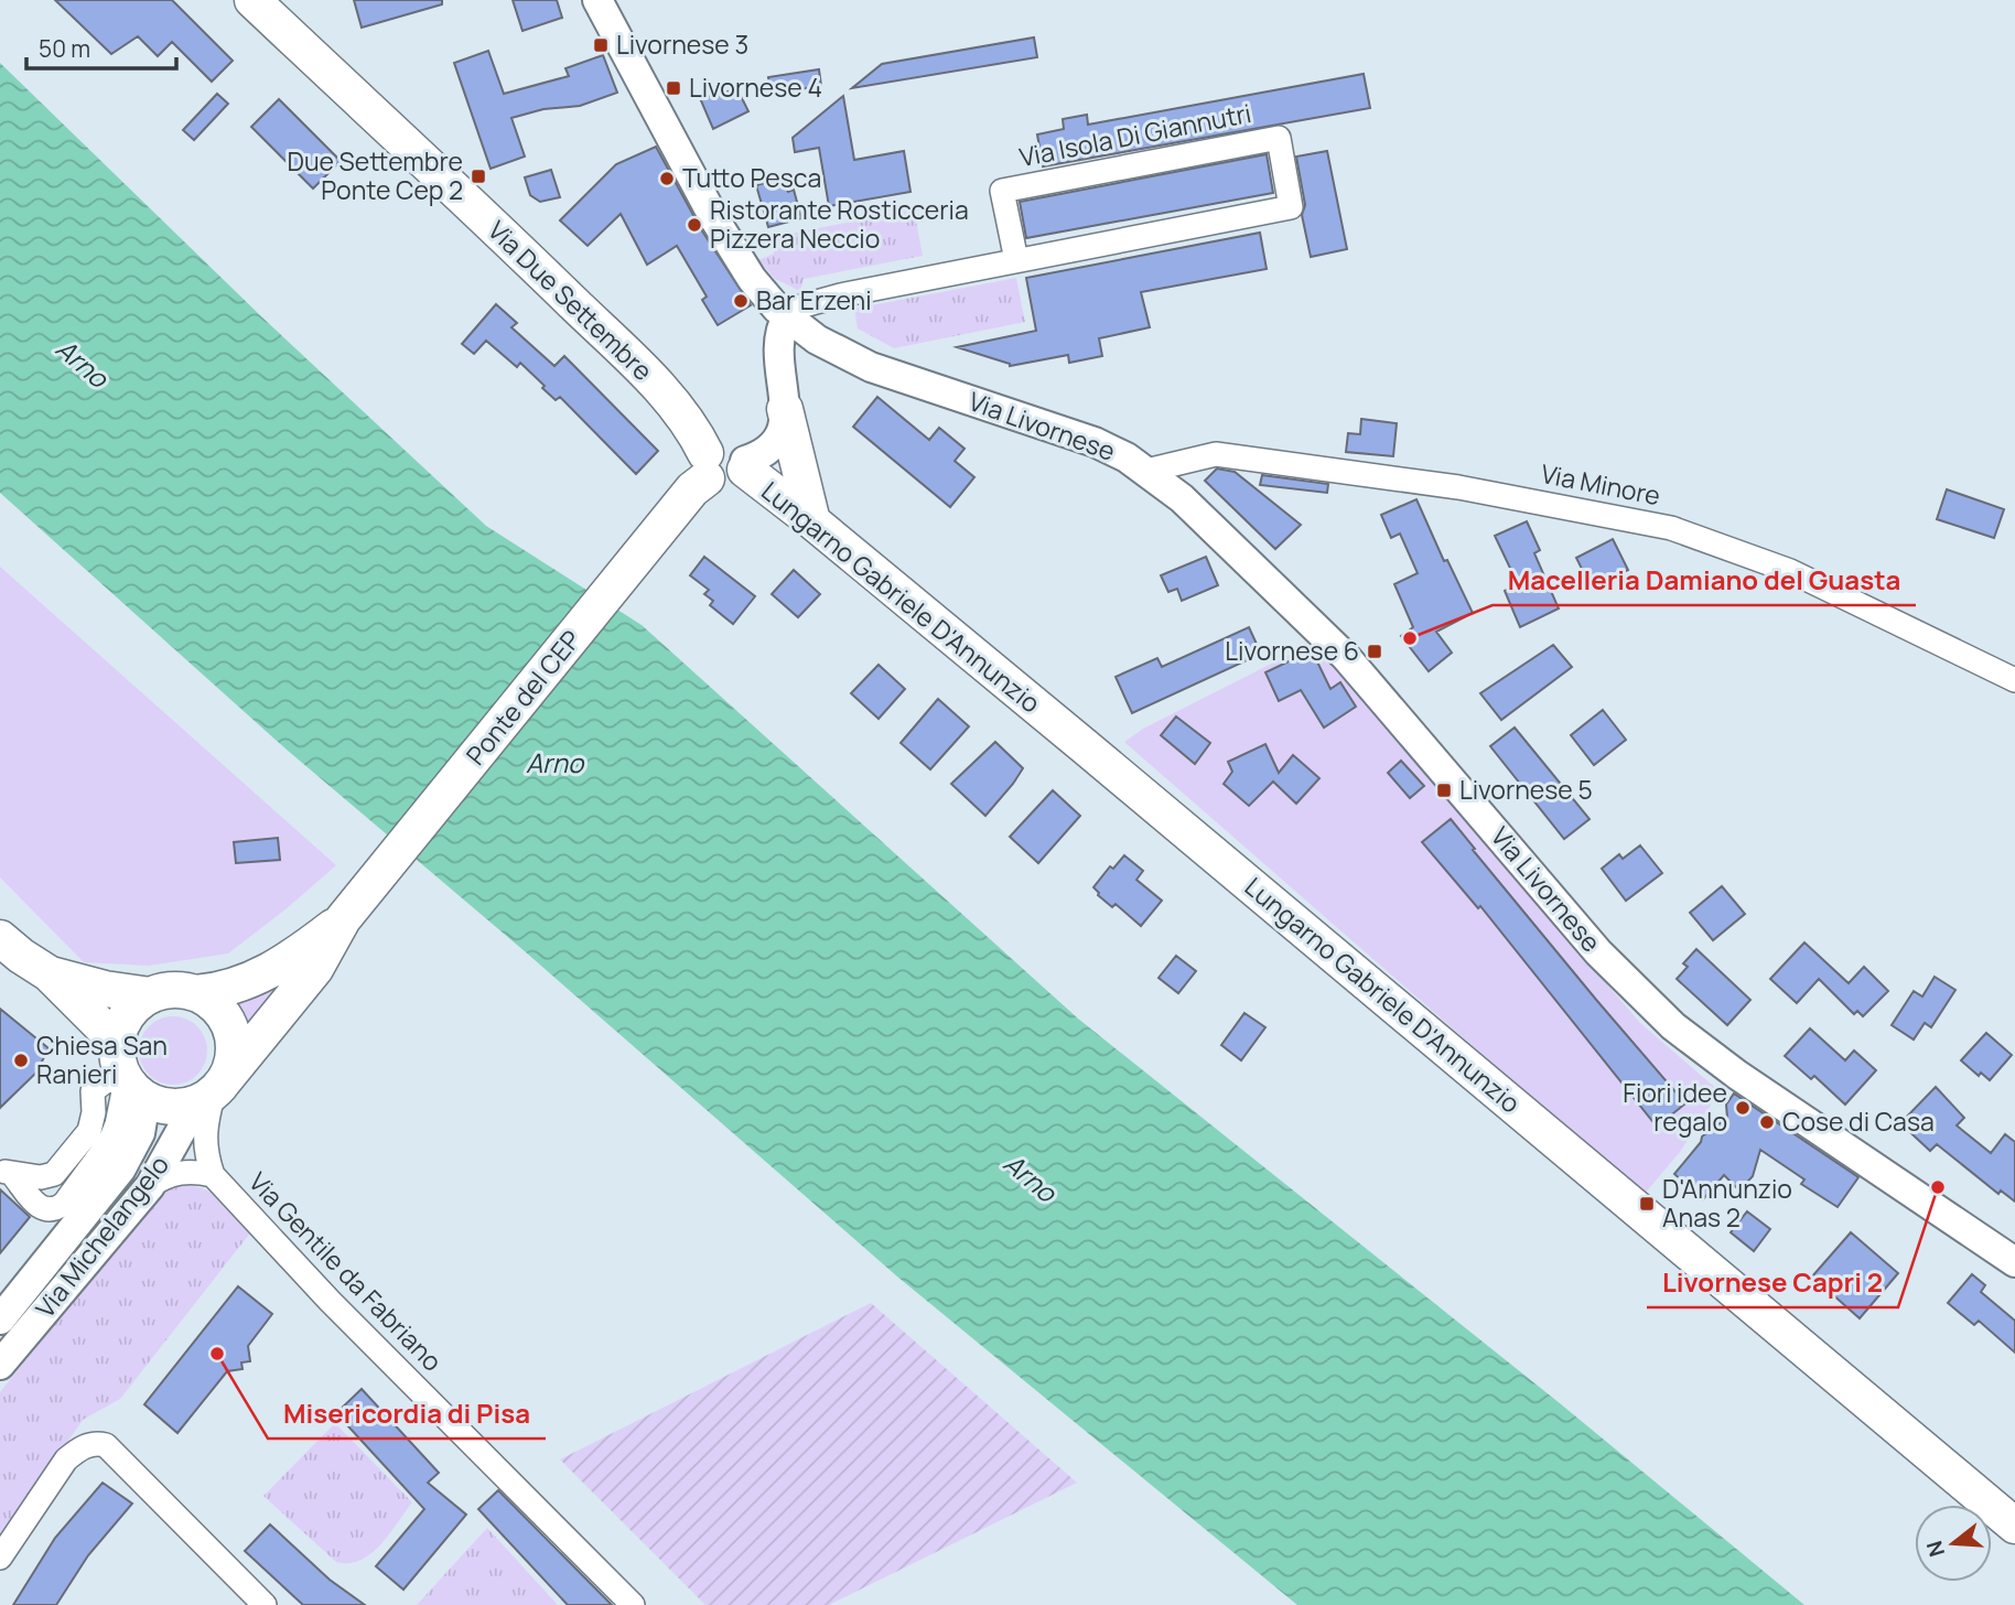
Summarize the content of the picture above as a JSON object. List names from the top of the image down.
{
  "streets": {
    "main road": ["Via Due Settembre", "Lungarno Gabriele D'Annunzio", "Ponte del CEP"],
    "street": [
      "Via Isola Di Giannutri",
      "Via Livornese",
      "Via Minore",
      "Via Michelangelo",
      "Via Gentile da Fabriano"
    ]
  },
  "crossings": [
    ["Via Isola Di Giannutri", "Via Livornese"],
    ["Via Due Settembre", "Ponte del CEP"],
    ["Via Livornese", "Via Minore"],
    ["Ponte del CEP", "Via Michelangelo"],
    ["Ponte del CEP", "Via Gentile da Fabriano"],
    ["Via Michelangelo", "Via Gentile da Fabriano"]
  ],
  "water": ["Arno"],
  "places": {
    "transit": [
      "Livornese 3",
      "Livornese 4",
      "Due Settembre Ponte Cep 2",
      "Livornese 6",
      "Livornese 5",
      "D'Annunzio Anas 2"
    ],
    "other": [
      "Tutto Pesca",
      "Ristorante Rosticceria Pizzera Neccio",
      "Bar Erzeni",
      "Macelleria Damiano del Guasta",
      "Chiesa San Ranieri",
      "Fiori idee regalo",
      "Cose di Casa",
      "Livornese Capri 2",
      "Misericordia di Pisa"
    ]
  },
  "scale_bar": "50 m",
  "north": "left"
}
